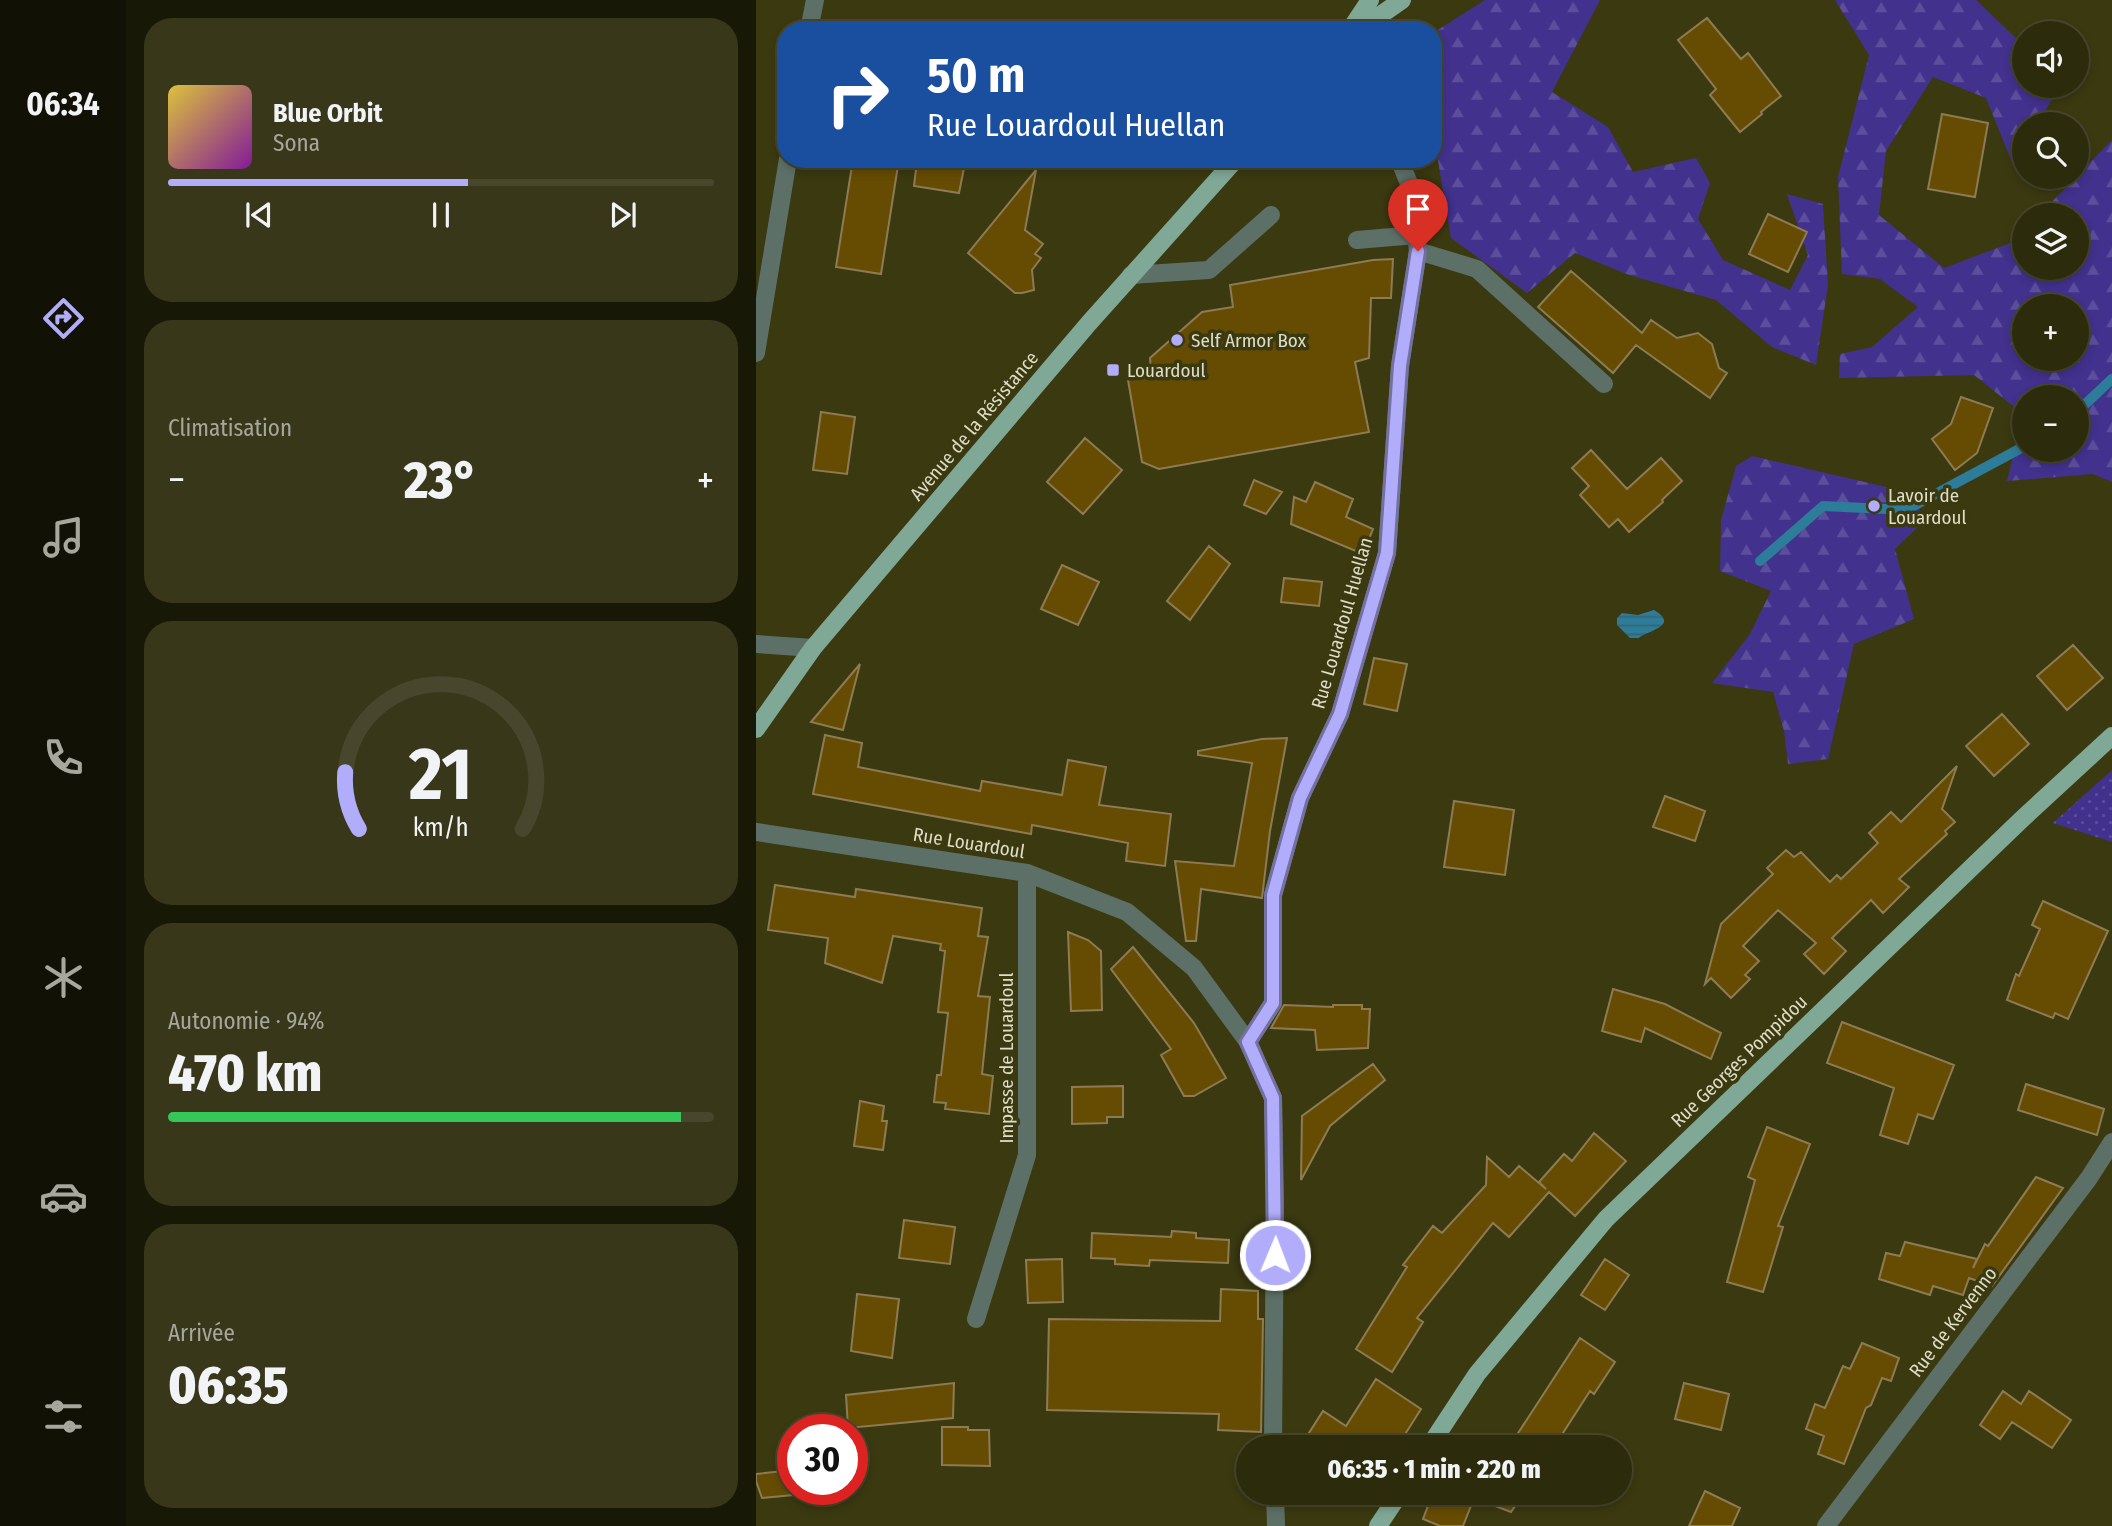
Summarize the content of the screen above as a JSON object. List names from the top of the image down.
{
  "streets": {
    "main road": ["Avenue de la Résistance", "Rue Georges Pompidou"],
    "street": [
      "Rue Louardoul Huellan",
      "Rue Louardoul",
      "Impasse de Louardoul",
      "Rue de Kervenno"
    ]
  },
  "crossings": [
    ["Rue Louardoul Huellan", "Rue Louardoul"],
    ["Rue Louardoul", "Impasse de Louardoul"]
  ],
  "places": {
    "other": ["Self Armor Box", "Lavoir de Louardoul"],
    "transit": ["Louardoul"]
  },
  "page": {
    "tabs": "06:34",
    "map_buttons": ["+", "−"],
    "turn": ["50 m", "Rue Louardoul Huellan"],
    "song": ["Blue Orbit", "Sona"],
    "tile": [
      "Climatisation",
      ["Autonomie · 94%", "470 km"],
      ["Arrivée", "06:35"]
    ],
    "heat": ["−", "23°", "+"],
    "limit": "30",
    "trip": "06:35 · 1 min · 220 m",
    "gauge": ["21", "km/h"]
  }
}
